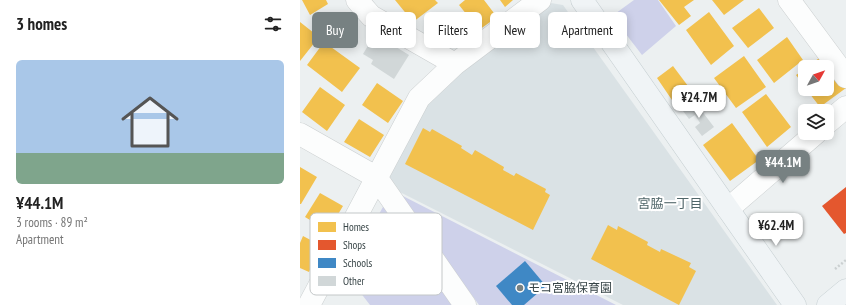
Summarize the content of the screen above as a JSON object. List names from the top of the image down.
{
  "districts": ["宮脇一丁目"],
  "places": ["モコ宮脇保育園"],
  "legend": [
    "Homes",
    "Shops",
    "Schools",
    "Other"
  ],
  "north": "top right",
  "page": {
    "heading": "3 homes",
    "chip": [
      "Buy",
      "Rent",
      "Filters",
      "New",
      "Apartment"
    ],
    "list": [
      {
        "name": "¥44.1M",
        "note": "3 rooms · 89 m² · Apartment"
      }
    ],
    "price": ["¥24.7M", "¥44.1M", "¥62.4M"]
  }
}
